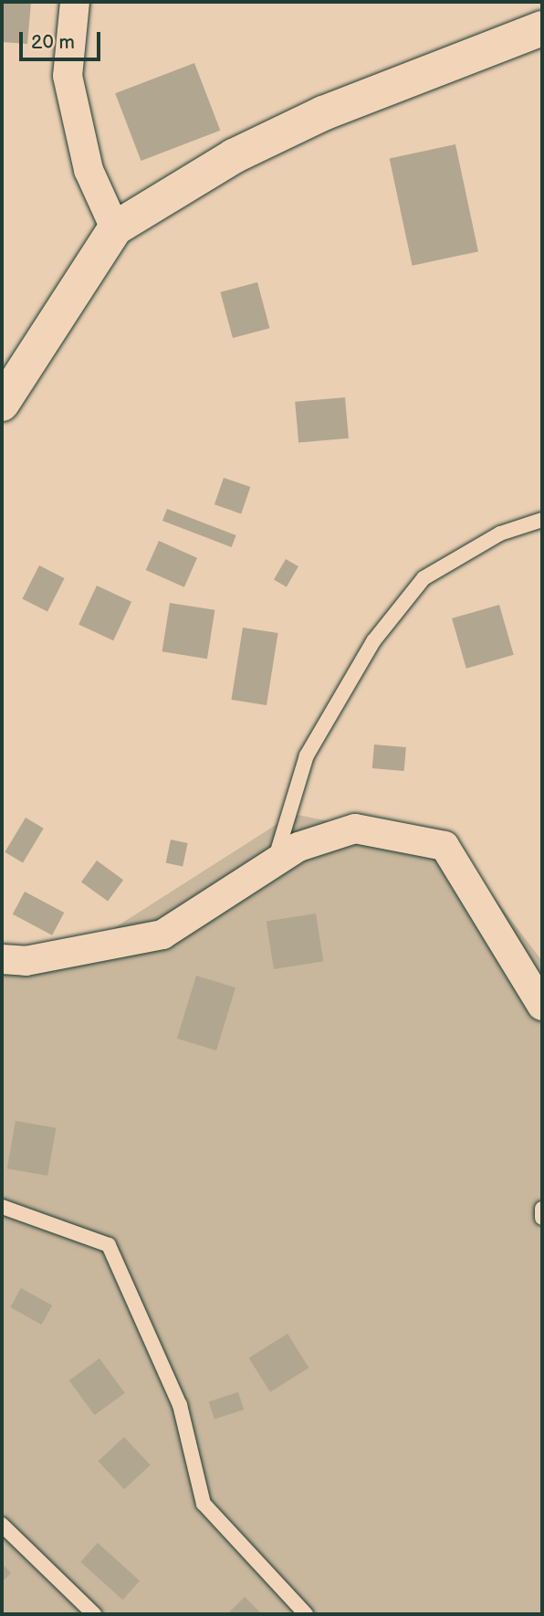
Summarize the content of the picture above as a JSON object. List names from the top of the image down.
{
  "scale_bar": "20 m"
}
